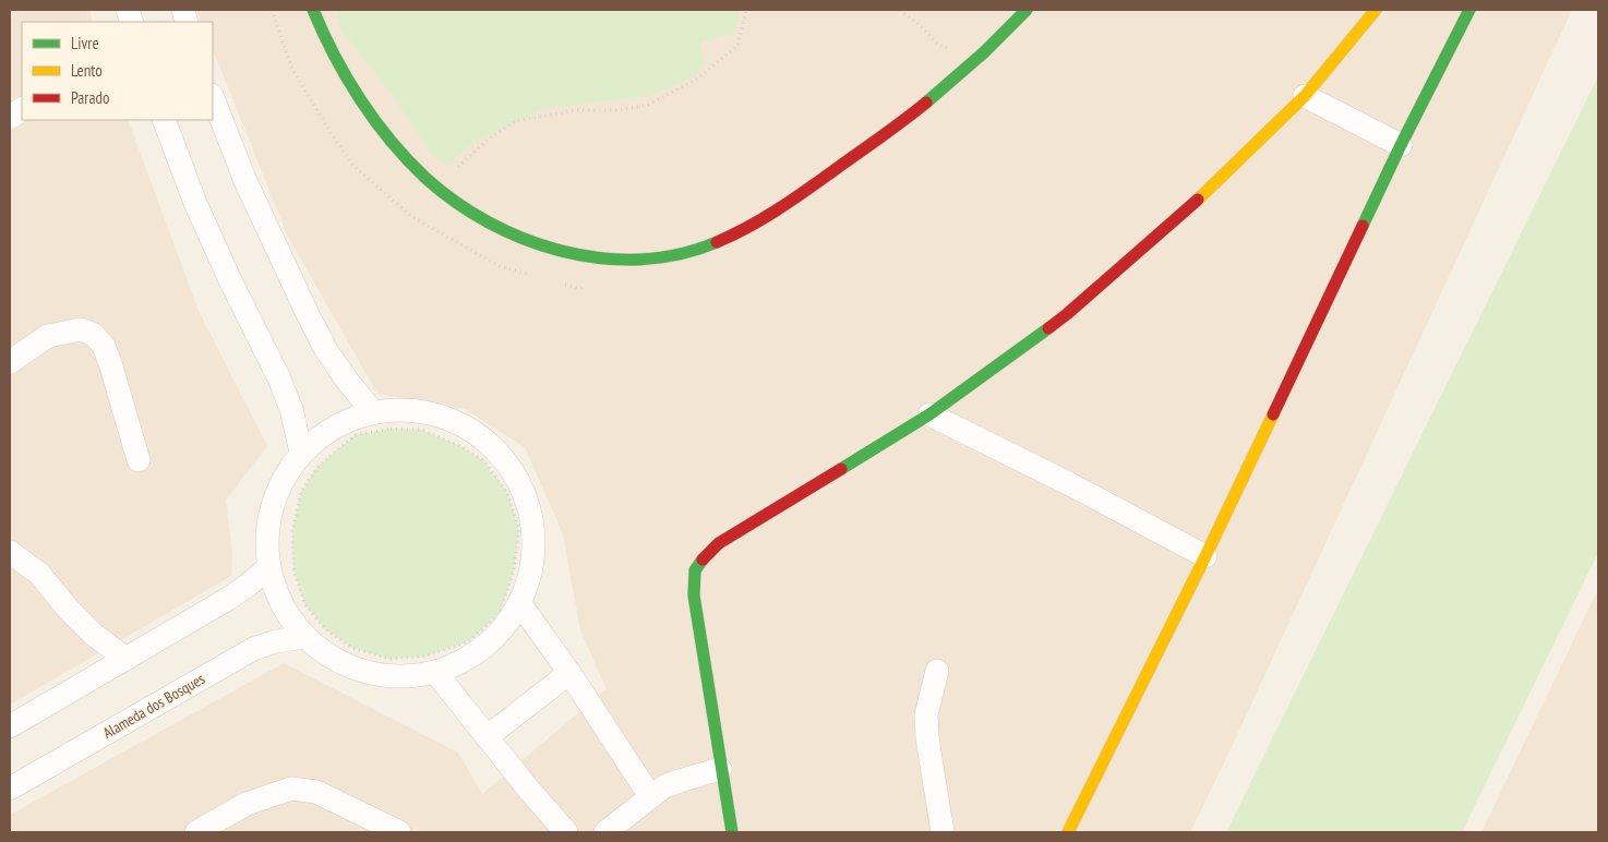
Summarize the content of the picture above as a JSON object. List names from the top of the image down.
{
  "streets": {
    "street": ["Alameda dos Bosques"]
  },
  "legend": ["Livre", "Lento", "Parado"]
}
